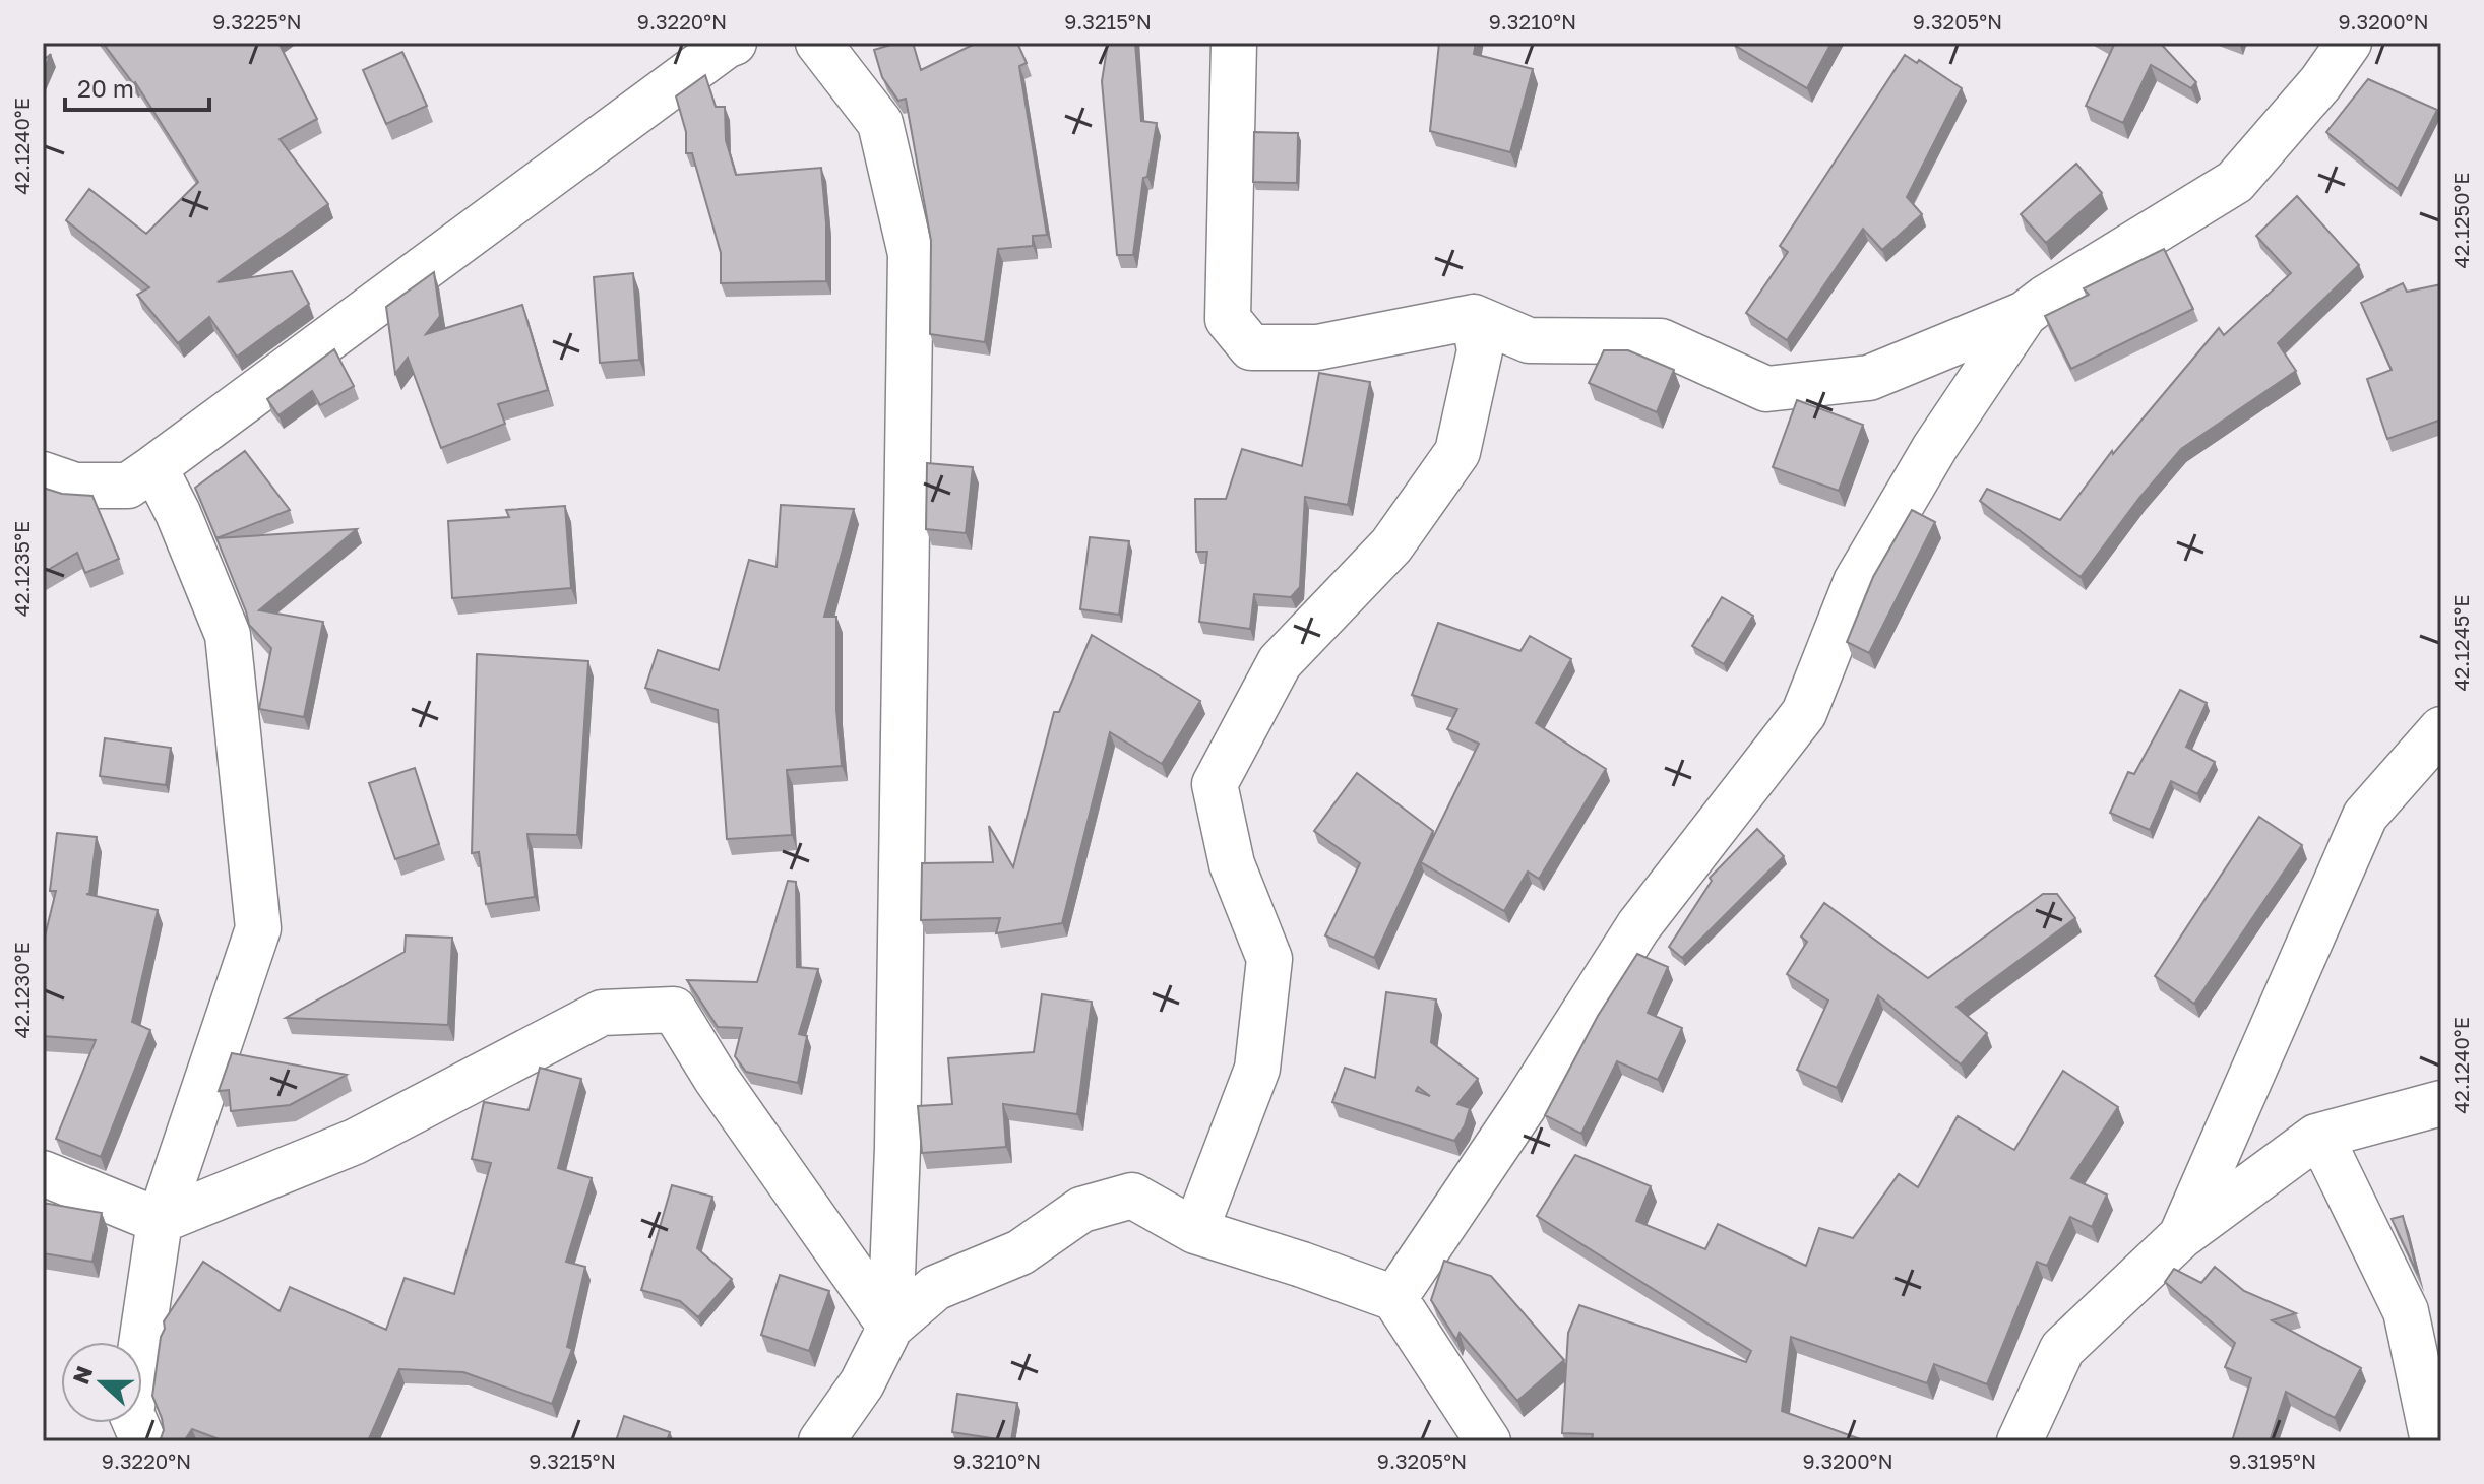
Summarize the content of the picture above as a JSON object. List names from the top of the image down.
{
  "scale_bar": "20 m",
  "north": "left",
  "coordinates": [
    "9.3225°N",
    "9.3220°N",
    "9.3215°N",
    "9.3210°N",
    "9.3205°N",
    "9.3200°N",
    "42.1240°E",
    "42.1250°E",
    "42.1235°E",
    "42.1245°E",
    "42.1230°E",
    "9.3195°N"
  ]
}
